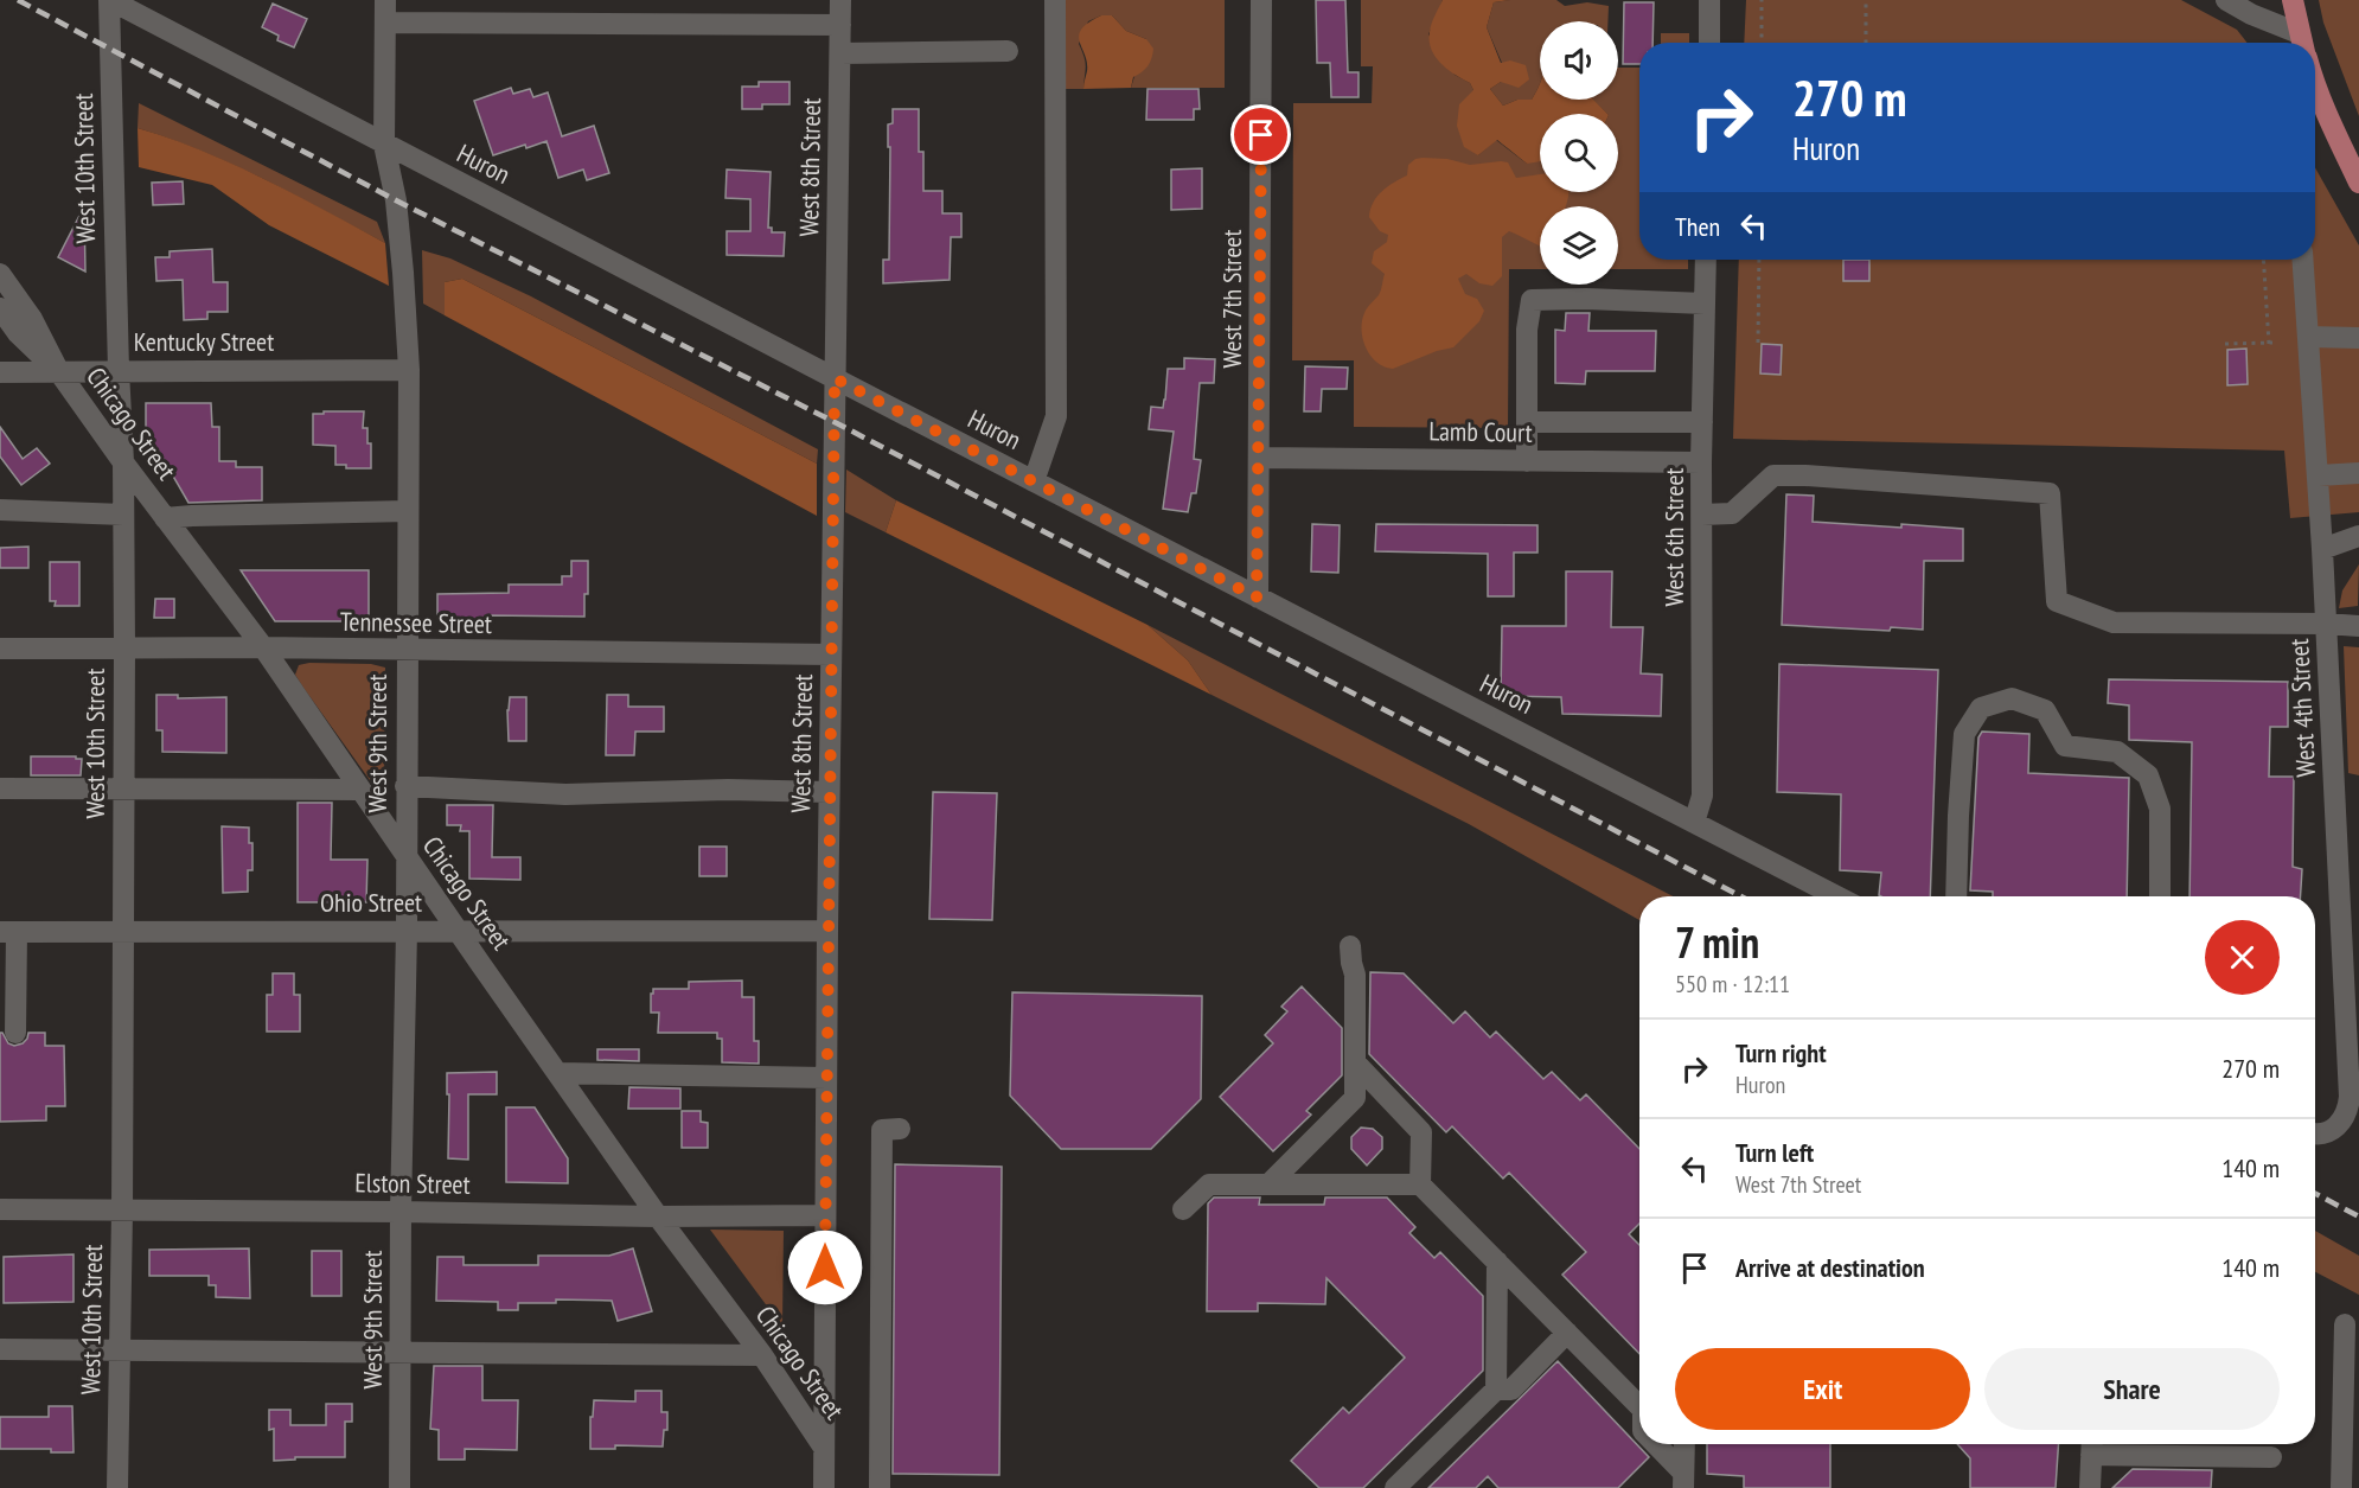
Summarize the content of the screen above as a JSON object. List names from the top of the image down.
{
  "streets": {
    "street": [
      "Huron",
      "West 8th Street",
      "West 10th Street",
      "West 7th Street",
      "Kentucky Street",
      "Chicago Street",
      "Lamb Court",
      "West 6th Street",
      "Tennessee Street",
      "West 4th Street",
      "West 9th Street",
      "Ohio Street",
      "Elston Street"
    ]
  },
  "crossings": [
    ["Huron", "West 8th Street"],
    ["Huron", "West 10th Street"],
    ["Huron", "West 7th Street"],
    ["Huron", "West 6th Street"],
    ["Huron", "West 9th Street"],
    ["West 8th Street", "Chicago Street"],
    ["West 8th Street", "Tennessee Street"],
    ["West 8th Street", "Ohio Street"],
    ["West 8th Street", "Elston Street"],
    ["West 10th Street", "Kentucky Street"],
    ["West 10th Street", "Chicago Street"],
    ["West 10th Street", "Tennessee Street"],
    ["West 10th Street", "Ohio Street"],
    ["West 10th Street", "Elston Street"],
    ["West 7th Street", "Lamb Court"],
    ["Kentucky Street", "Chicago Street"],
    ["Kentucky Street", "West 9th Street"],
    ["Chicago Street", "Tennessee Street"],
    ["Chicago Street", "West 9th Street"],
    ["Chicago Street", "Ohio Street"],
    ["Chicago Street", "Elston Street"],
    ["Lamb Court", "West 6th Street"],
    ["Tennessee Street", "West 9th Street"],
    ["West 9th Street", "Ohio Street"],
    ["West 9th Street", "Elston Street"]
  ],
  "page": {
    "turn": ["270 m", "Huron"],
    "then": "Then",
    "heading": ["7 min", "550 m · 12:11"],
    "list": [
      {
        "name": "Turn right",
        "note": "Huron",
        "value": "270 m"
      },
      {
        "name": "Turn left",
        "note": "West 7th Street",
        "value": "140 m"
      },
      {
        "name": "Arrive at destination",
        "value": "140 m"
      }
    ],
    "buttons": ["Exit", "Share"]
  }
}
